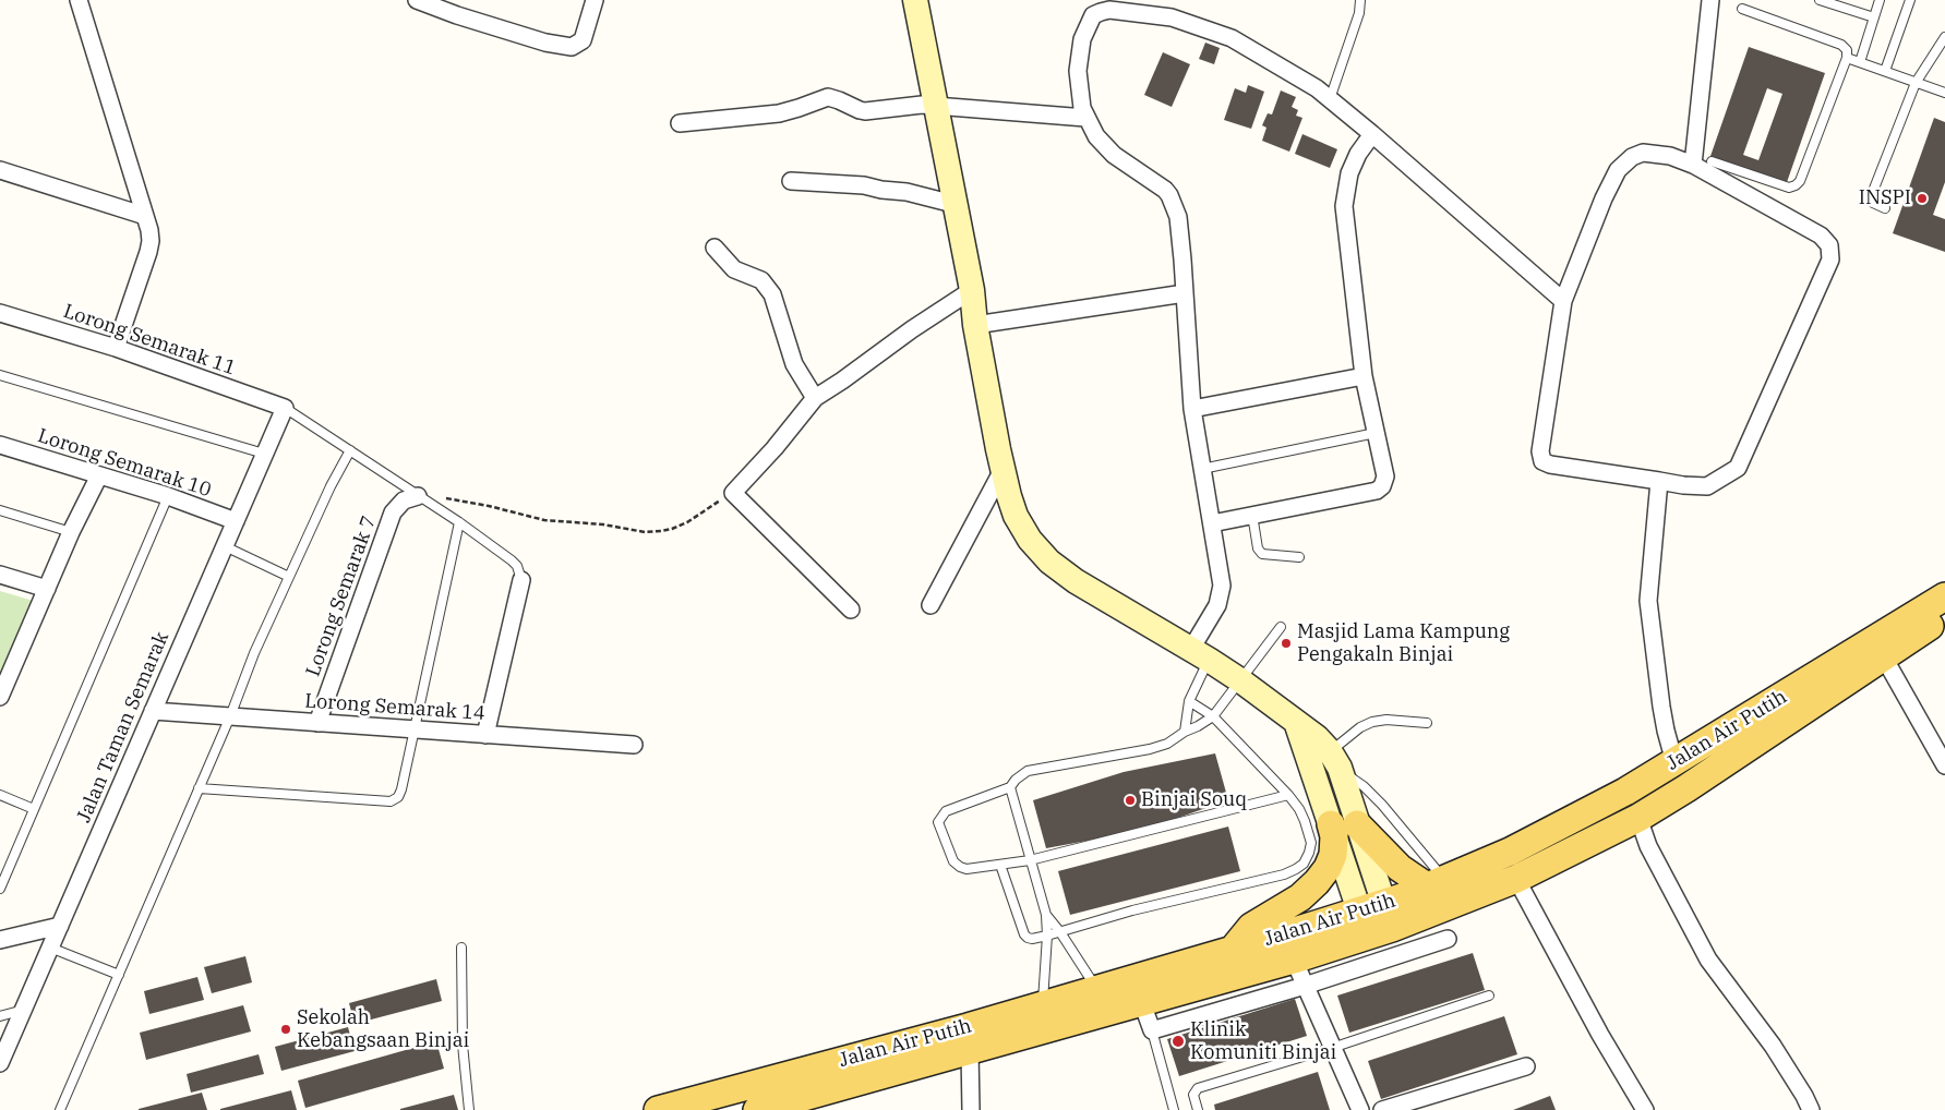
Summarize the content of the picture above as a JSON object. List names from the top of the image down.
{
  "streets": {
    "main road": ["Jalan Air Putih"],
    "street": [
      "Lorong Semarak 11",
      "Lorong Semarak 10",
      "Lorong Semarak 7",
      "Lorong Semarak 14",
      "Jalan Taman Semarak"
    ]
  },
  "crossings": [
    ["Lorong Semarak 11", "Jalan Taman Semarak"],
    ["Lorong Semarak 10", "Jalan Taman Semarak"],
    ["Lorong Semarak 7", "Lorong Semarak 14"],
    ["Lorong Semarak 14", "Jalan Taman Semarak"]
  ],
  "places": [
    "INSPI",
    "Masjid Lama Kampung Pengakaln Binjai",
    "Binjai Souq",
    "Sekolah Kebangsaan Binjai",
    "Klinik Komuniti Binjai"
  ]
}
